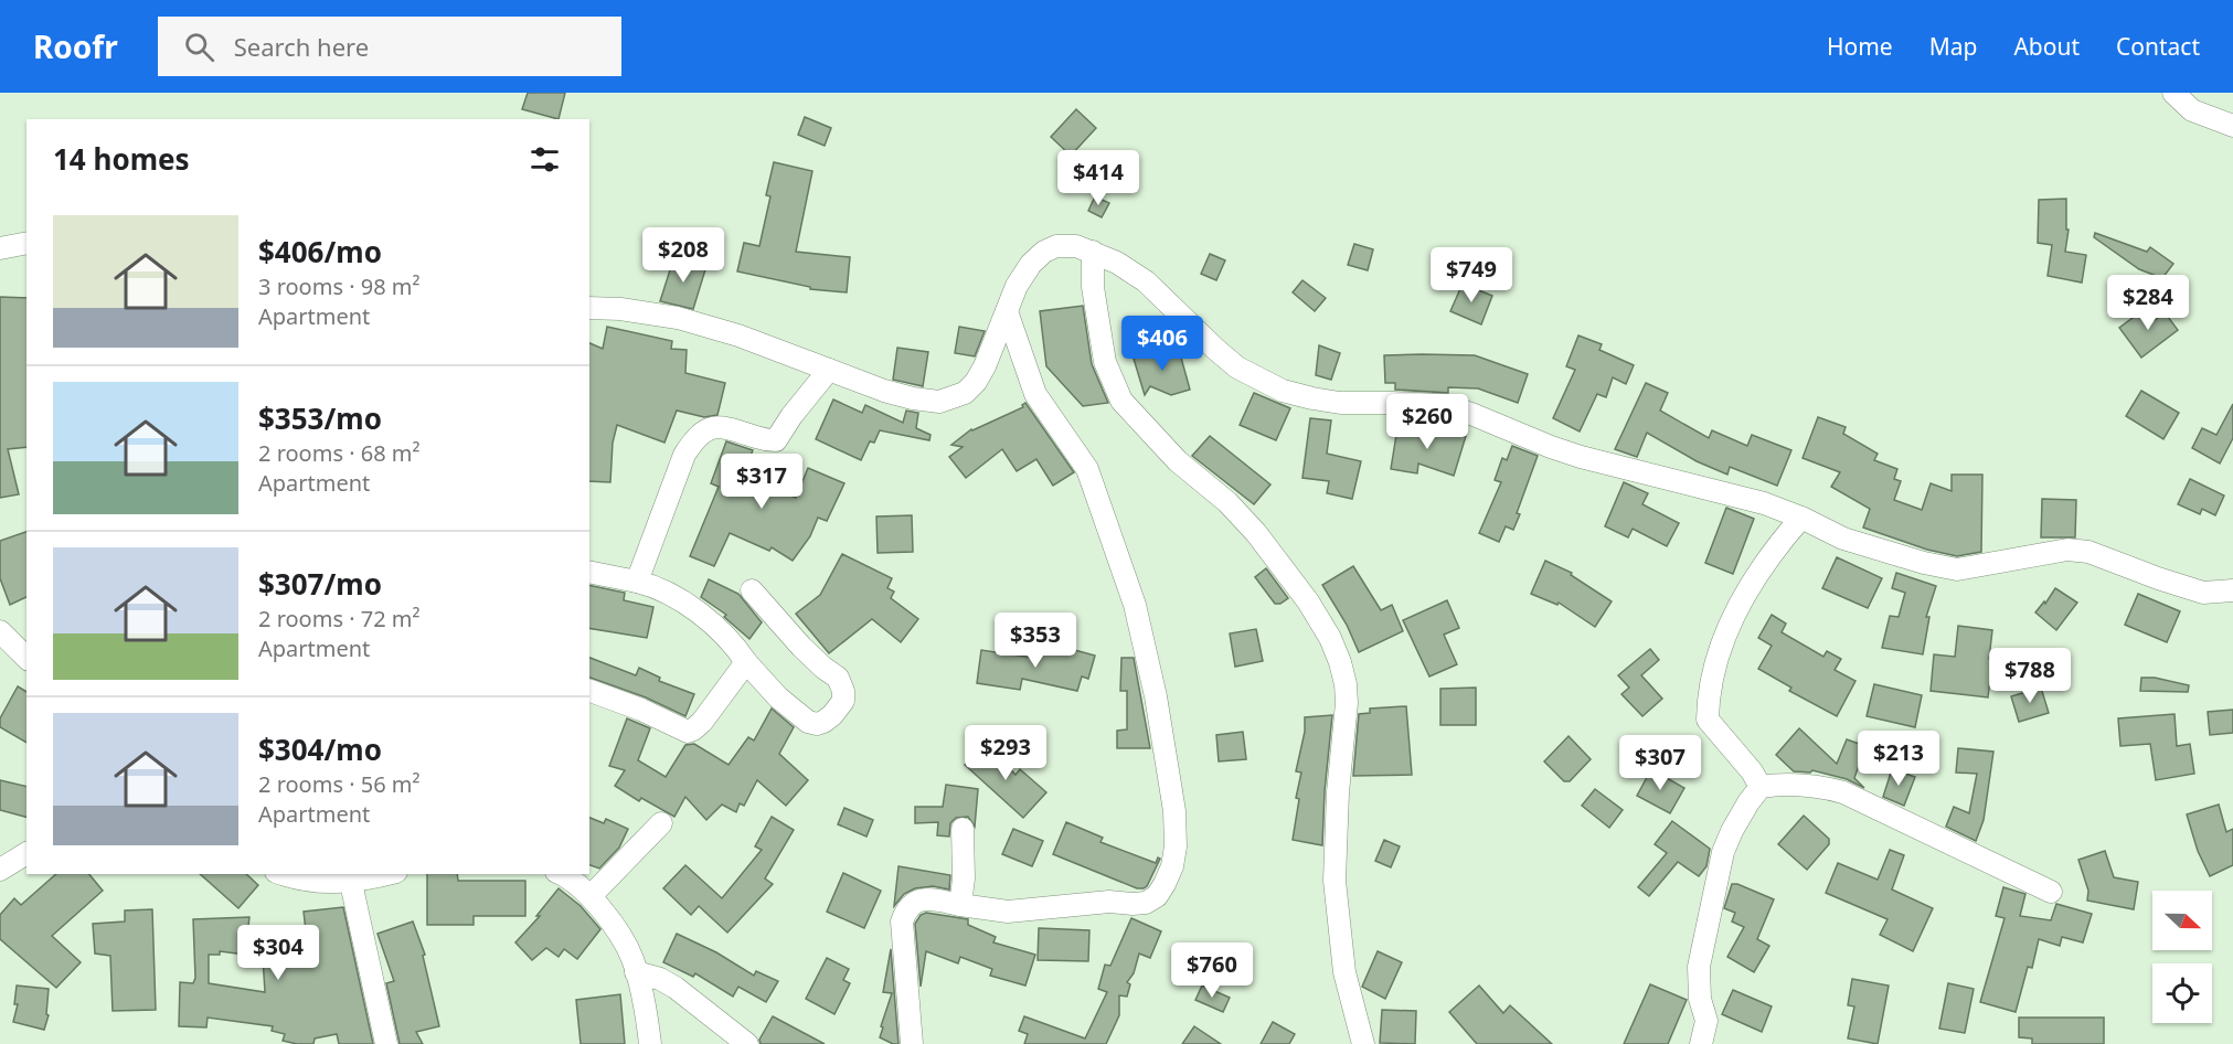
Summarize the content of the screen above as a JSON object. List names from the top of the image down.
{
  "north": "right",
  "page": {
    "header": "Roofr",
    "search": "Search here",
    "nav": [
      "Home",
      "Map",
      "About",
      "Contact"
    ],
    "heading": "14 homes",
    "price": [
      "$414",
      "$208",
      "$749",
      "$284",
      "$406",
      "$260",
      "$317",
      "$353",
      "$788",
      "$293",
      "$213",
      "$307",
      "$304",
      "$760"
    ],
    "list": [
      {
        "name": "$406/mo",
        "note": "3 rooms · 98 m² · Apartment"
      },
      {
        "name": "$353/mo",
        "note": "2 rooms · 68 m² · Apartment"
      },
      {
        "name": "$307/mo",
        "note": "2 rooms · 72 m² · Apartment"
      },
      {
        "name": "$304/mo",
        "note": "2 rooms · 56 m² · Apartment"
      }
    ]
  }
}
